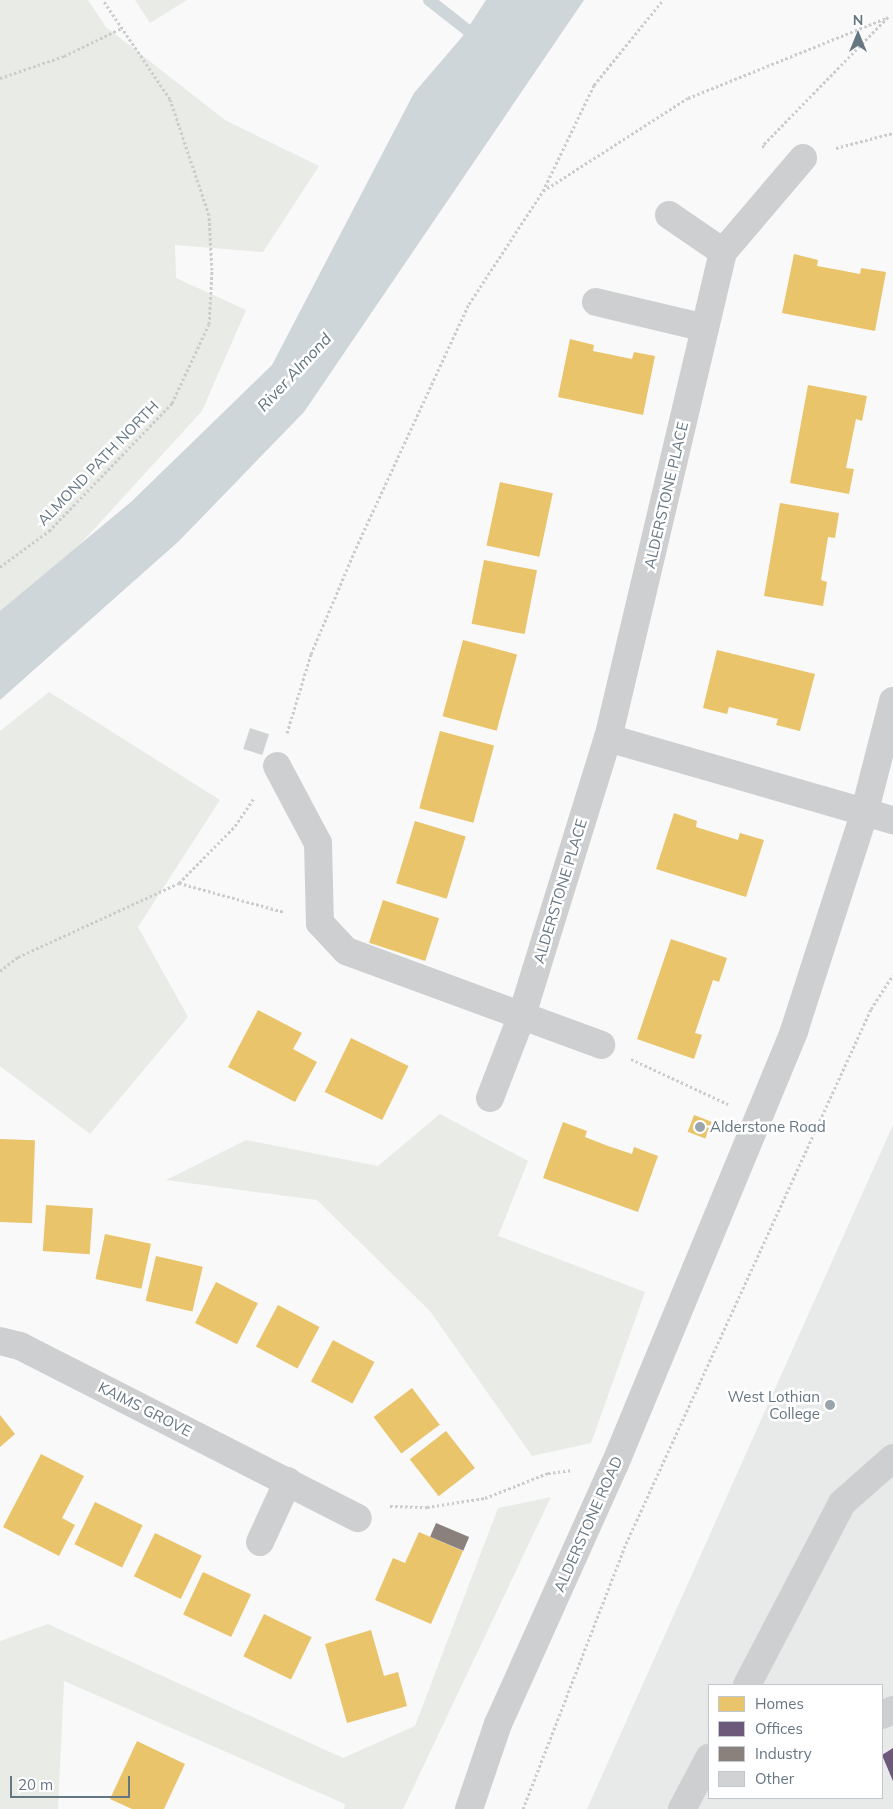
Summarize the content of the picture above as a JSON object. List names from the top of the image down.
{
  "streets": {
    "street": ["ALDERSTONE PLACE", "KAIMS GROVE", "ALDERSTONE ROAD"],
    "path": ["ALMOND PATH NORTH"]
  },
  "water": ["River Almond"],
  "places": ["Alderstone Road", "West Lothian College"],
  "legend": [
    "Homes",
    "Offices",
    "Industry",
    "Other"
  ],
  "scale_bar": "20 m",
  "north": "top"
}
